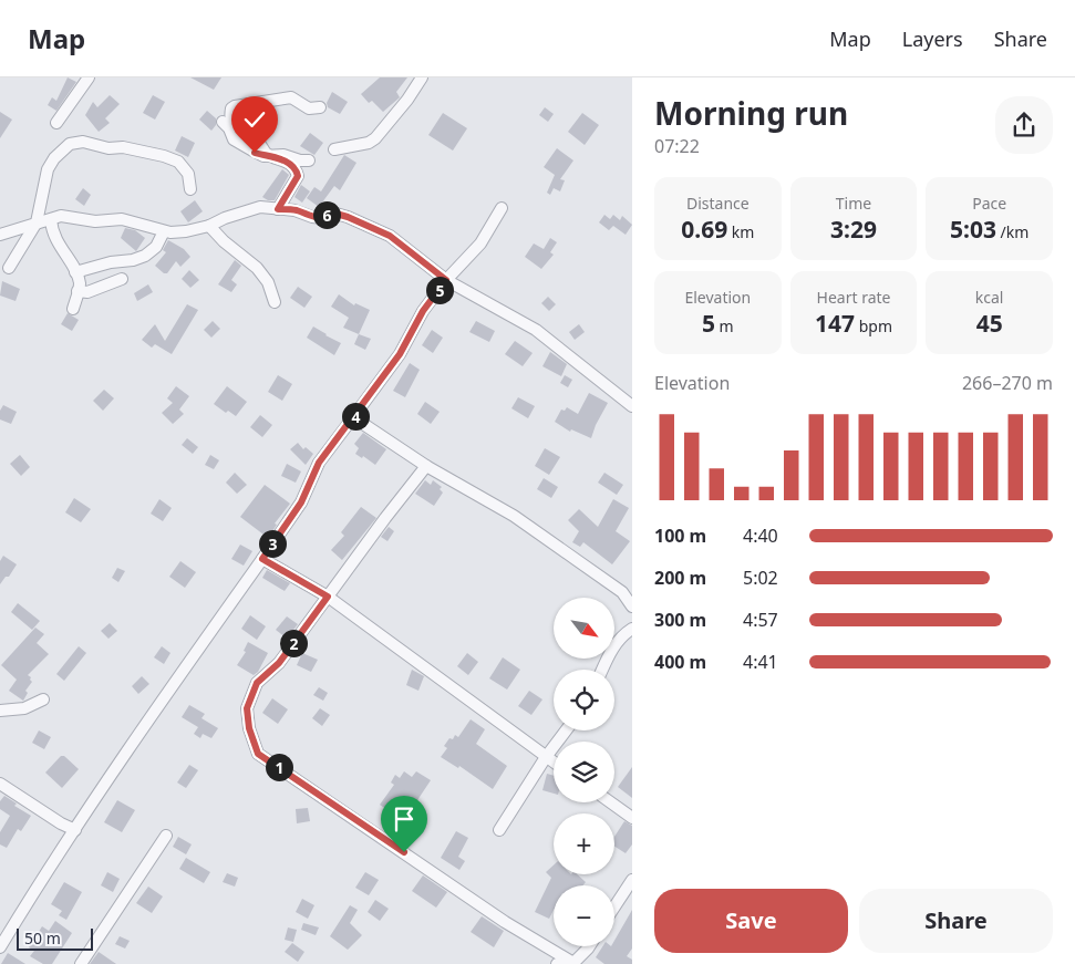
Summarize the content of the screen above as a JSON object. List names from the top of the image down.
{
  "scale_bar": "50 m",
  "north": "bottom right",
  "page": {
    "header": "Map",
    "nav": ["Map", "Layers", "Share"],
    "heading": ["Morning run", "07:22"],
    "stats": [
      ["Distance", "0.69 km"],
      ["Time", "3:29"],
      ["Pace", "5:03 /km"],
      ["Elevation", "5 m"],
      ["Heart rate", "147 bpm"],
      ["kcal", "45"]
    ],
    "pins": [
      "6",
      "5",
      "4",
      "3",
      "2",
      "1"
    ],
    "chart": ["Elevation", "266–270 m"],
    "list": [
      {
        "name": "100 m",
        "note": "4:40"
      },
      {
        "name": "200 m",
        "note": "5:02"
      },
      {
        "name": "300 m",
        "note": "4:57"
      },
      {
        "name": "400 m",
        "note": "4:41"
      }
    ],
    "map_buttons": ["+", "−"],
    "buttons": ["Save", "Share"],
    "scale": "50 m"
  }
}
